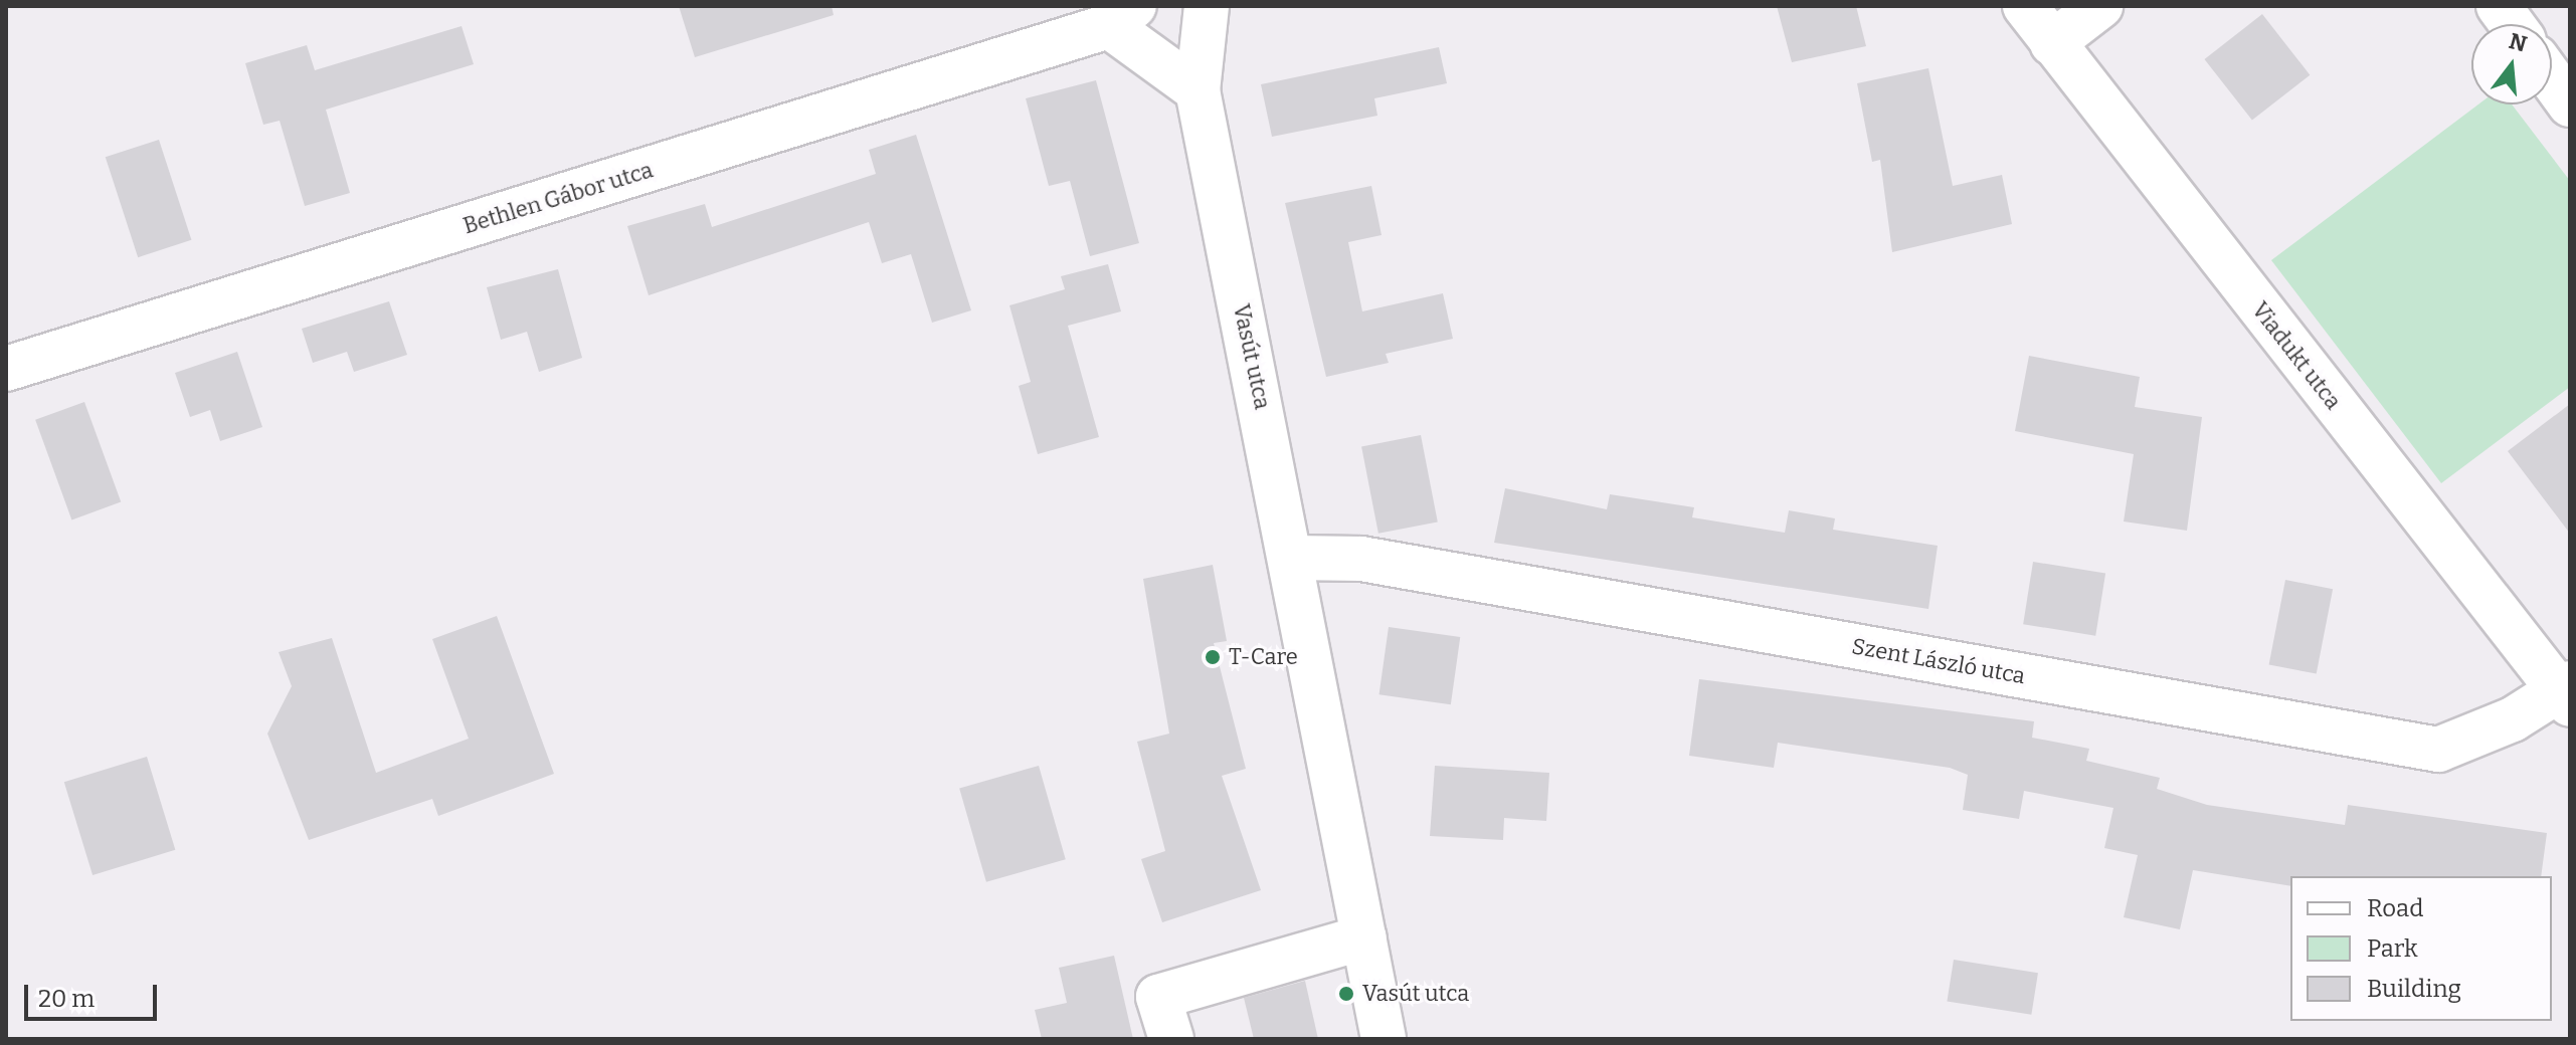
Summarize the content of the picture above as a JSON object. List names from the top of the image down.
{
  "streets": {
    "street": [
      "Bethlen Gábor utca",
      "Viadukt utca",
      "Vasút utca",
      "Szent László utca"
    ]
  },
  "crossings": [
    ["Bethlen Gábor utca", "Vasút utca"],
    ["Viadukt utca", "Szent László utca"],
    ["Vasút utca", "Szent László utca"]
  ],
  "places": ["T-Care", "Vasút utca"],
  "legend": ["Road", "Park", "Building"],
  "scale_bar": "20 m",
  "north": "top"
}
